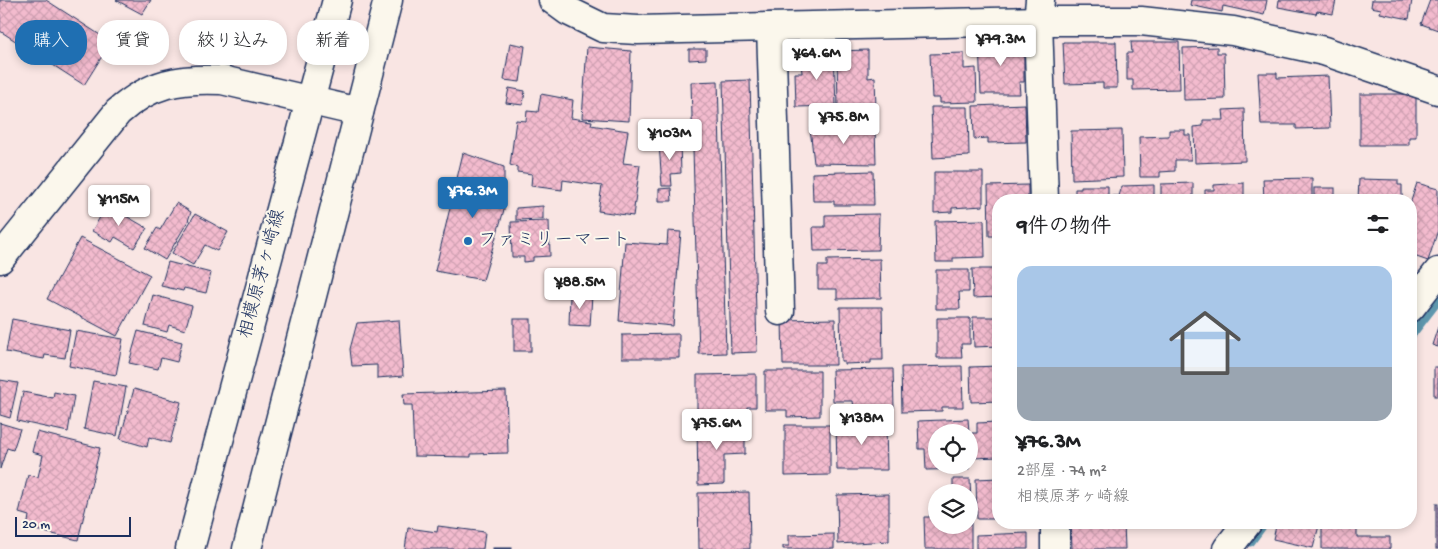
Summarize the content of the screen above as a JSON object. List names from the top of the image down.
{
  "streets": {
    "street": ["相模原茅ヶ崎線"]
  },
  "places": ["ファミリーマート"],
  "scale_bar": "20 m",
  "page": {
    "chip": [
      "購入",
      "賃貸",
      "絞り込み",
      "新着"
    ],
    "price": [
      "¥79.3M",
      "¥64.6M",
      "¥75.8M",
      "¥103M",
      "¥76.3M",
      "¥115M",
      "¥88.5M",
      "¥138M",
      "¥75.6M"
    ],
    "heading": "9件の物件",
    "list": [
      {
        "name": "¥76.3M",
        "note": "2部屋 · 74 m² · 相模原茅ヶ崎線"
      }
    ],
    "scale": "20 m"
  }
}
